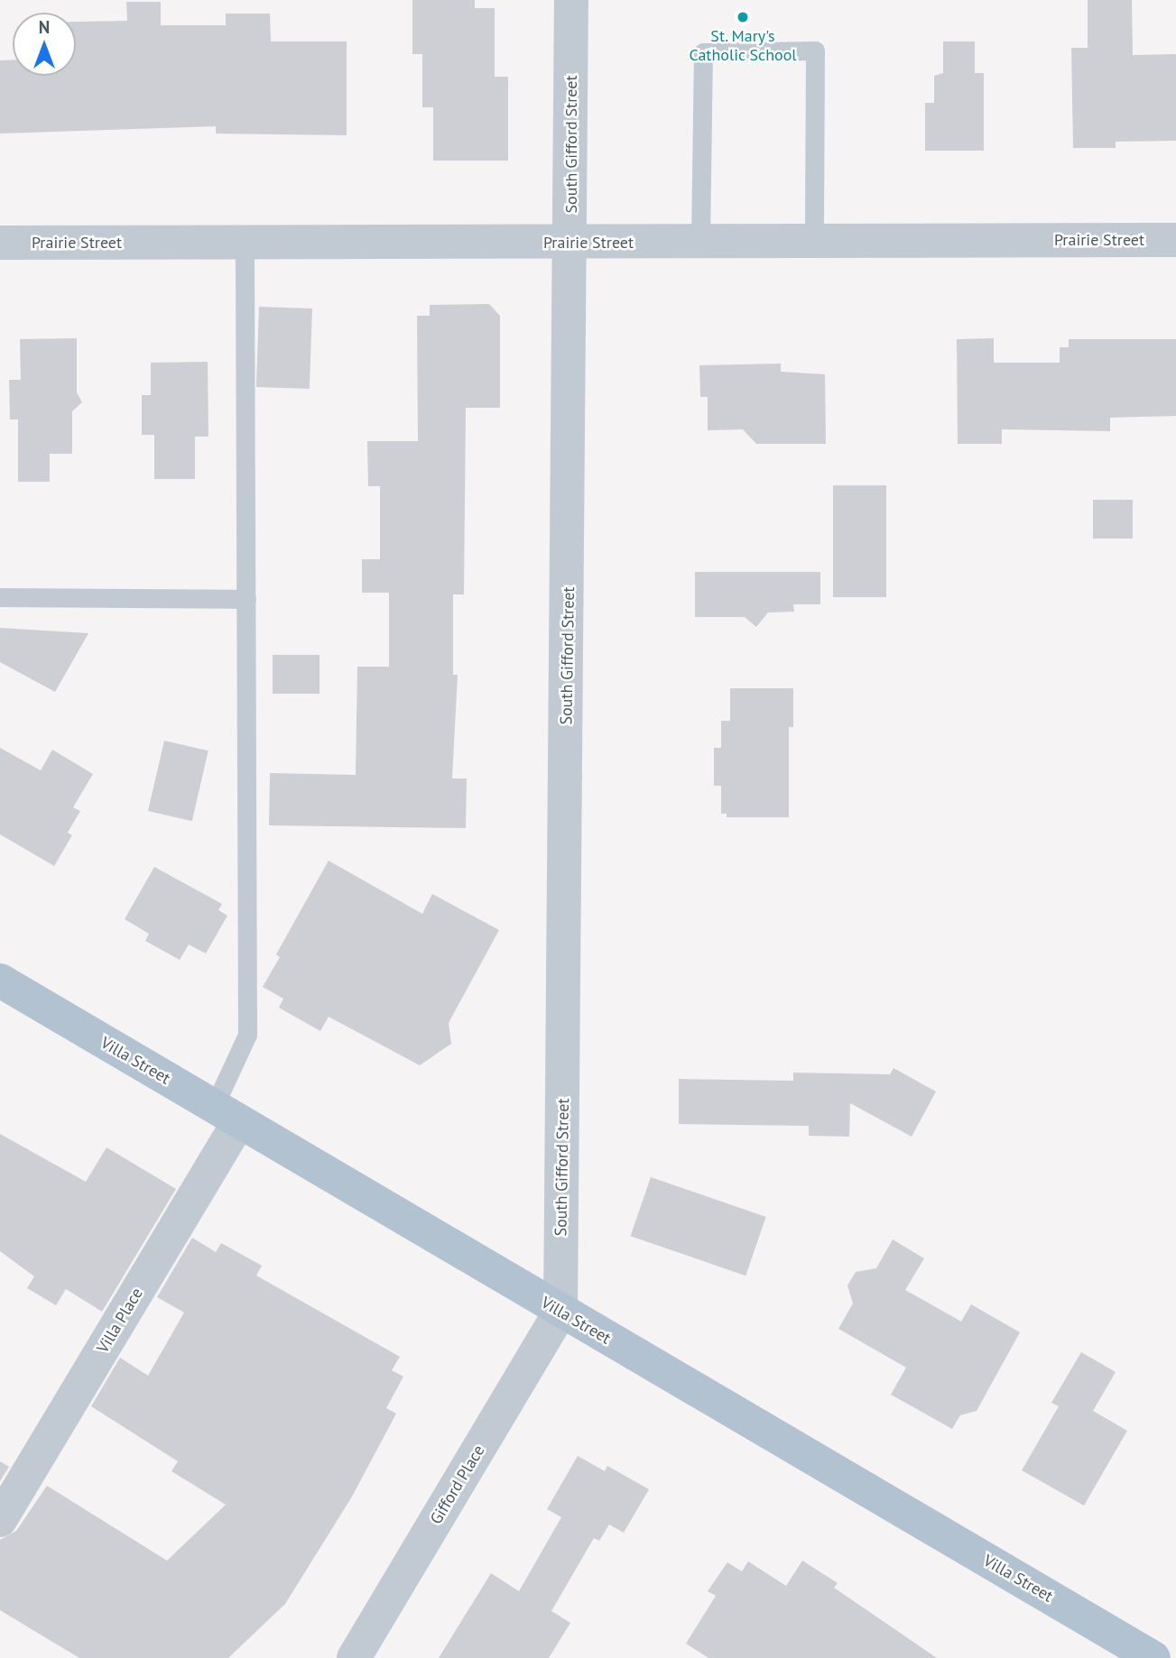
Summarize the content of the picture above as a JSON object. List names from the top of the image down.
{
  "streets": {
    "main road": ["Villa Street"],
    "street": [
      "South Gifford Street",
      "Prairie Street",
      "Villa Place",
      "Gifford Place"
    ]
  },
  "crossings": [
    ["South Gifford Street", "Prairie Street"],
    ["South Gifford Street", "Villa Street"],
    ["South Gifford Street", "Gifford Place"],
    ["Villa Street", "Villa Place"],
    ["Villa Street", "Gifford Place"]
  ],
  "places": ["St. Mary's Catholic School"],
  "north": "top"
}
